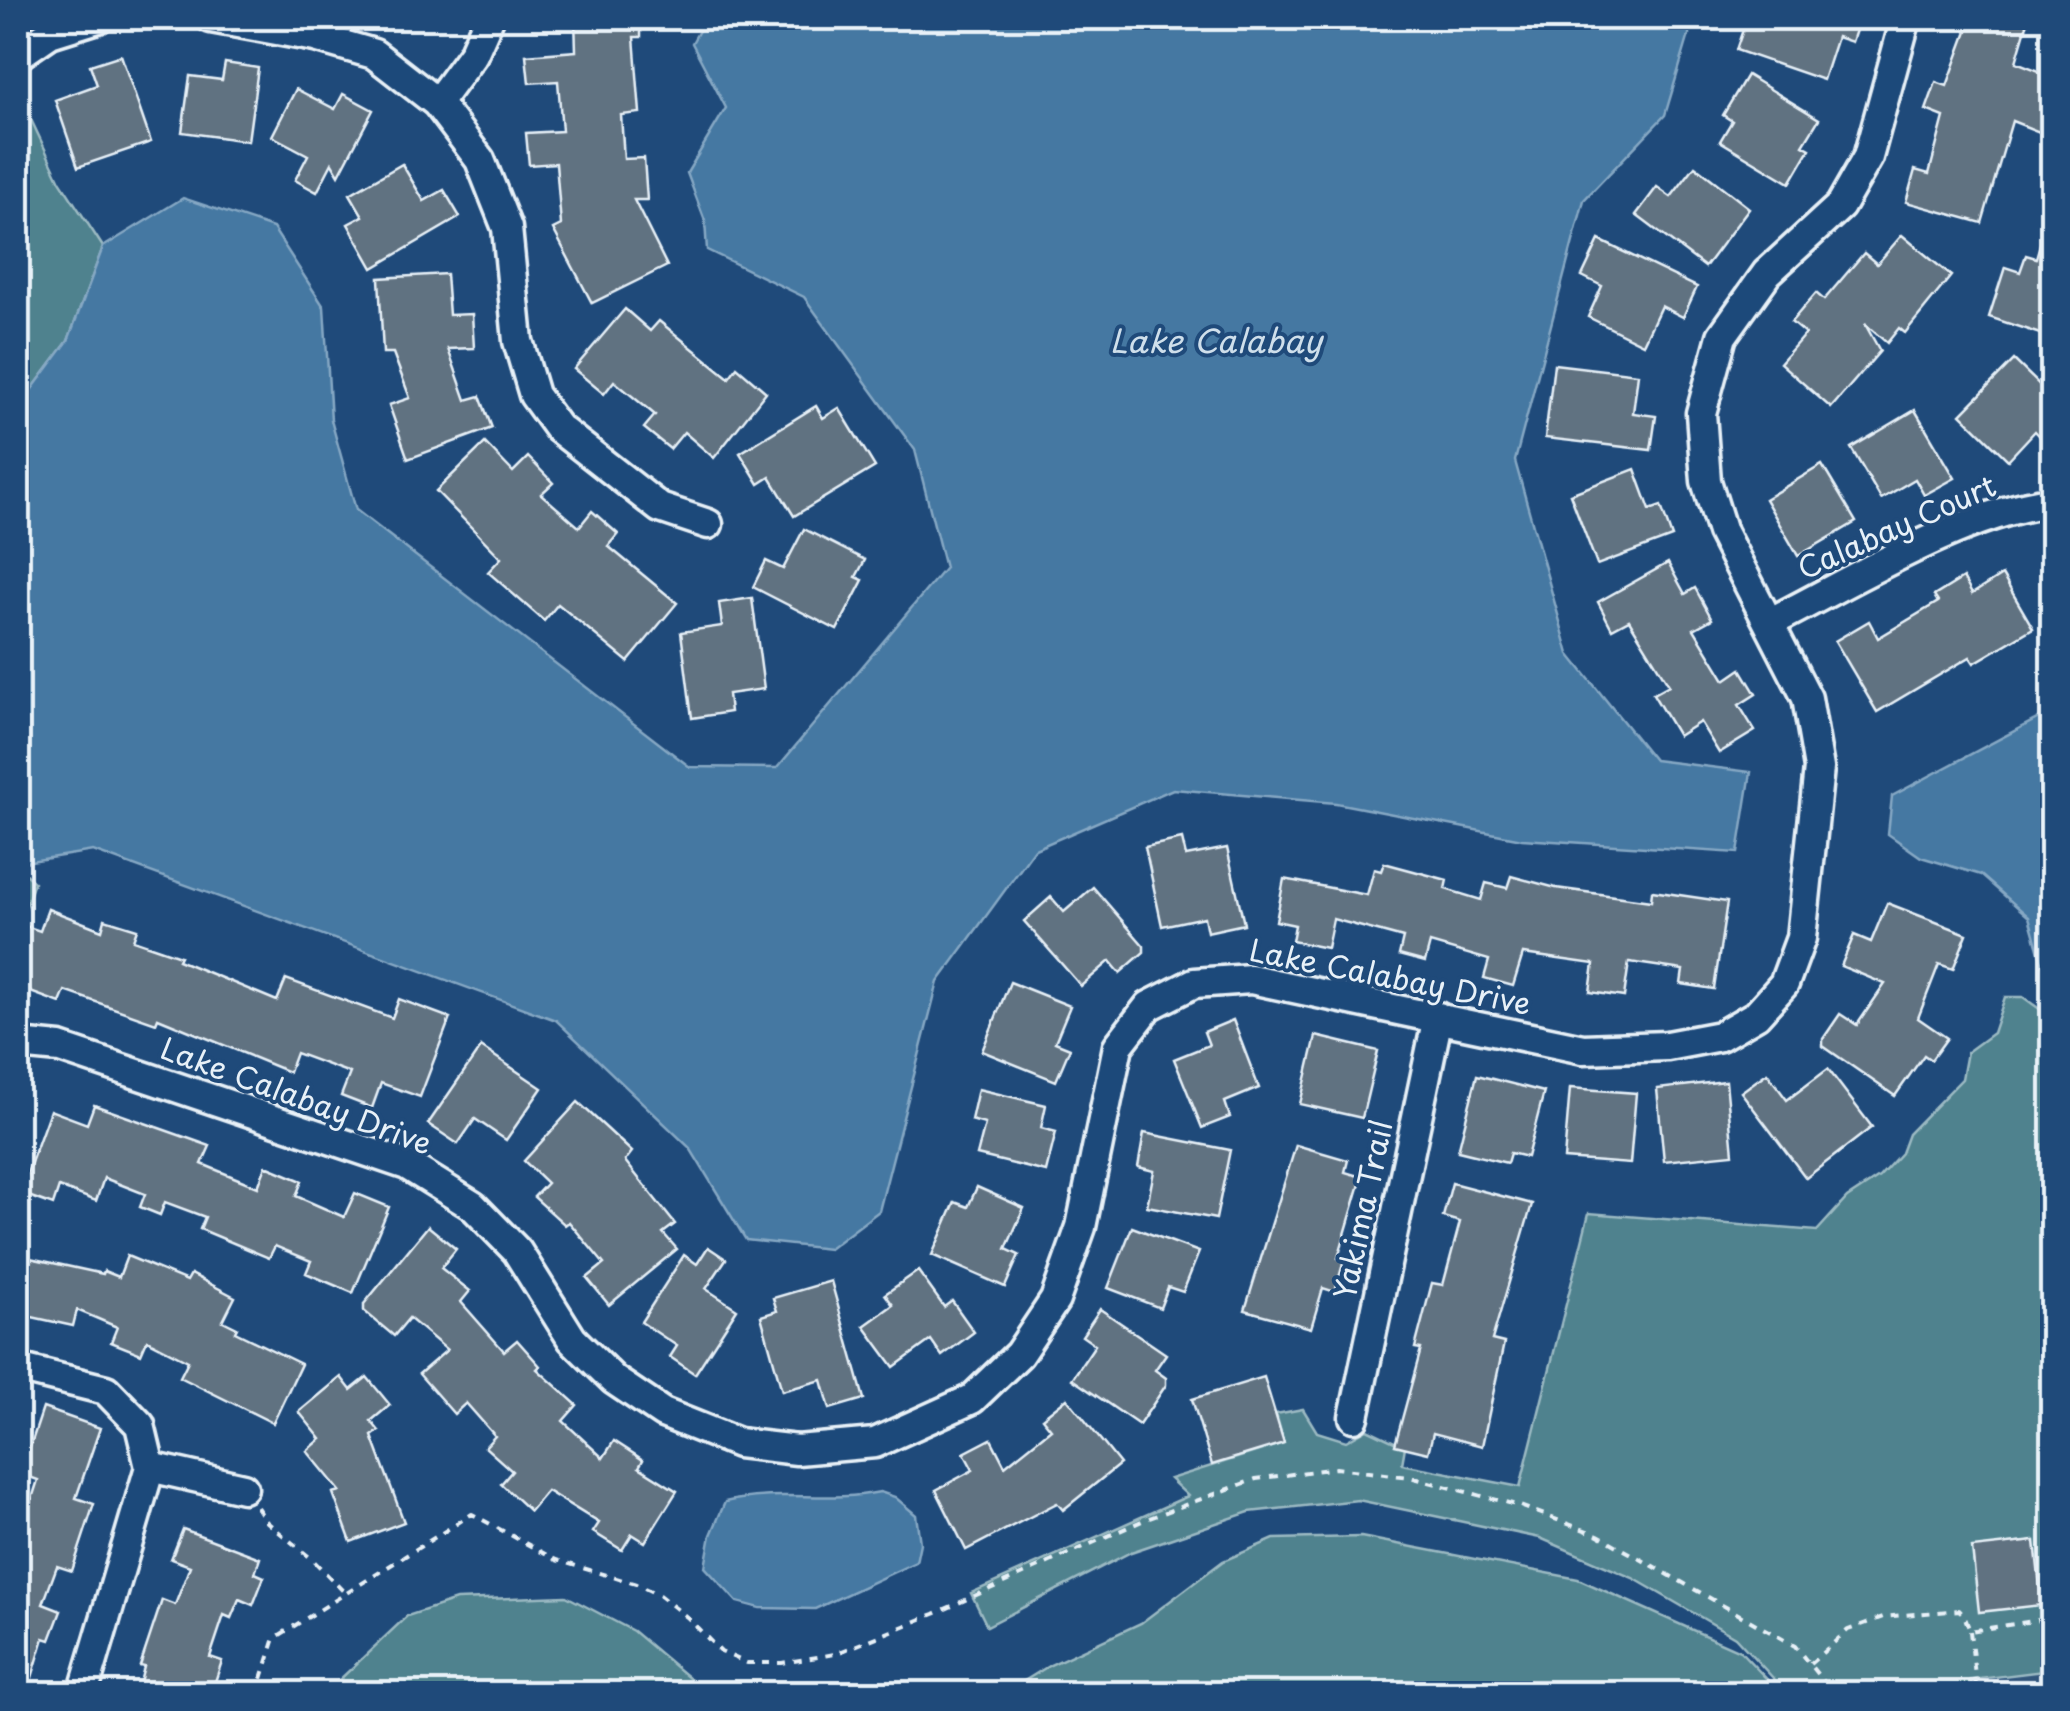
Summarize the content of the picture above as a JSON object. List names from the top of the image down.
{
  "streets": {
    "street": ["Calabay Court", "Lake Calabay Drive", "Yakima Trail"]
  },
  "crossings": [
    ["Calabay Court", "Lake Calabay Drive"],
    ["Lake Calabay Drive", "Yakima Trail"]
  ],
  "water": ["Lake Calabay"]
}
